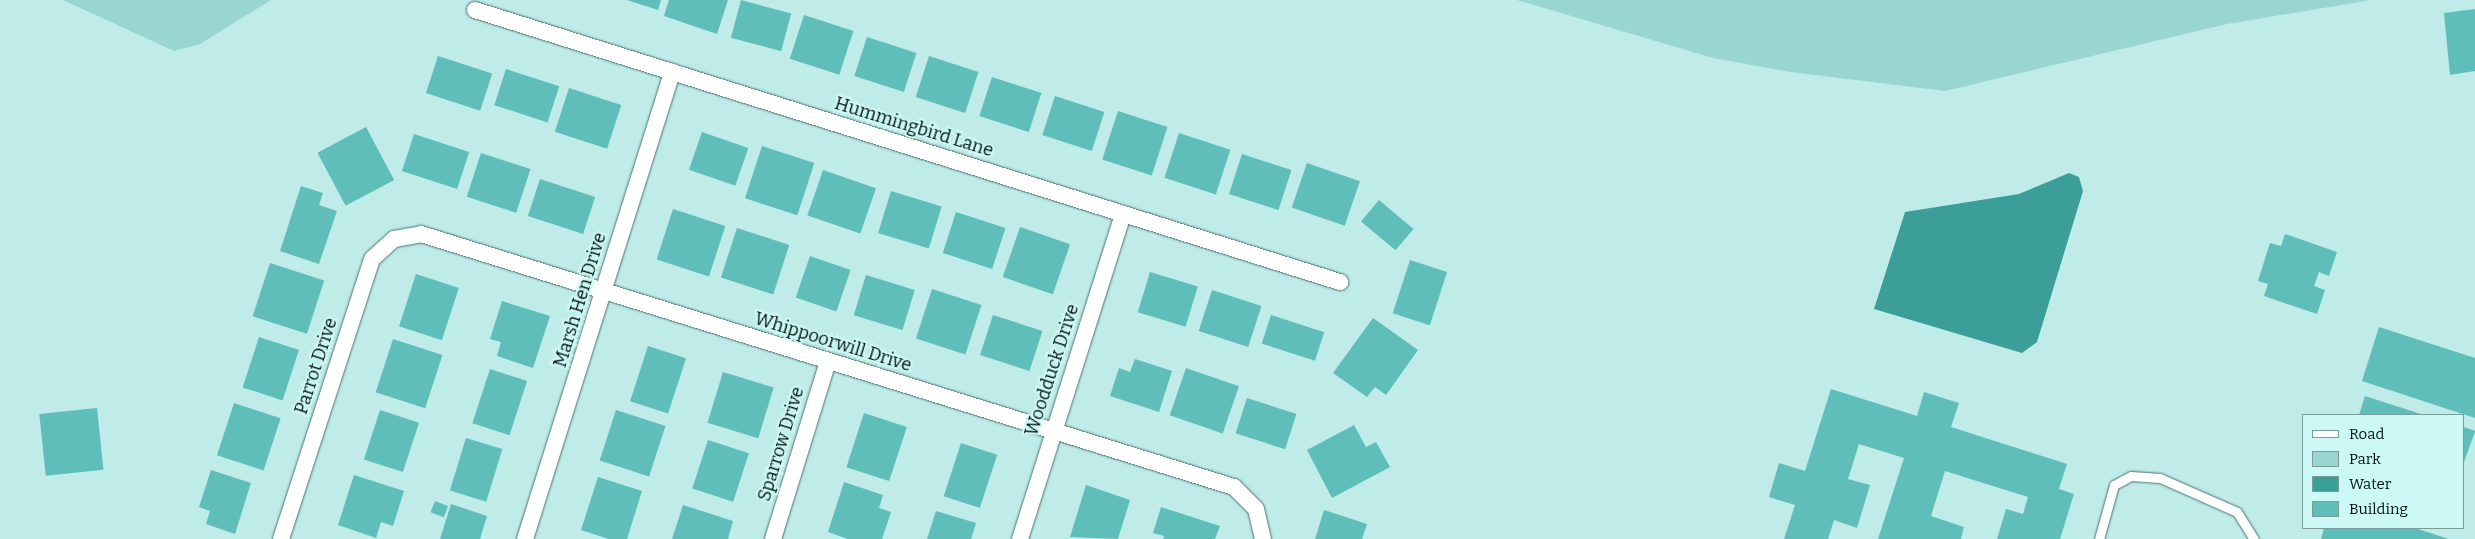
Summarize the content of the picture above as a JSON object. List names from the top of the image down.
{
  "streets": {
    "street": [
      "Hummingbird Lane",
      "Marsh Hen Drive",
      "Whippoorwill Drive",
      "Parrot Drive",
      "Woodduck Drive",
      "Sparrow Drive"
    ]
  },
  "crossings": [
    ["Hummingbird Lane", "Marsh Hen Drive"],
    ["Hummingbird Lane", "Woodduck Drive"],
    ["Marsh Hen Drive", "Whippoorwill Drive"],
    ["Whippoorwill Drive", "Parrot Drive"],
    ["Whippoorwill Drive", "Woodduck Drive"],
    ["Whippoorwill Drive", "Sparrow Drive"]
  ],
  "legend": [
    "Road",
    "Park",
    "Water",
    "Building"
  ]
}
